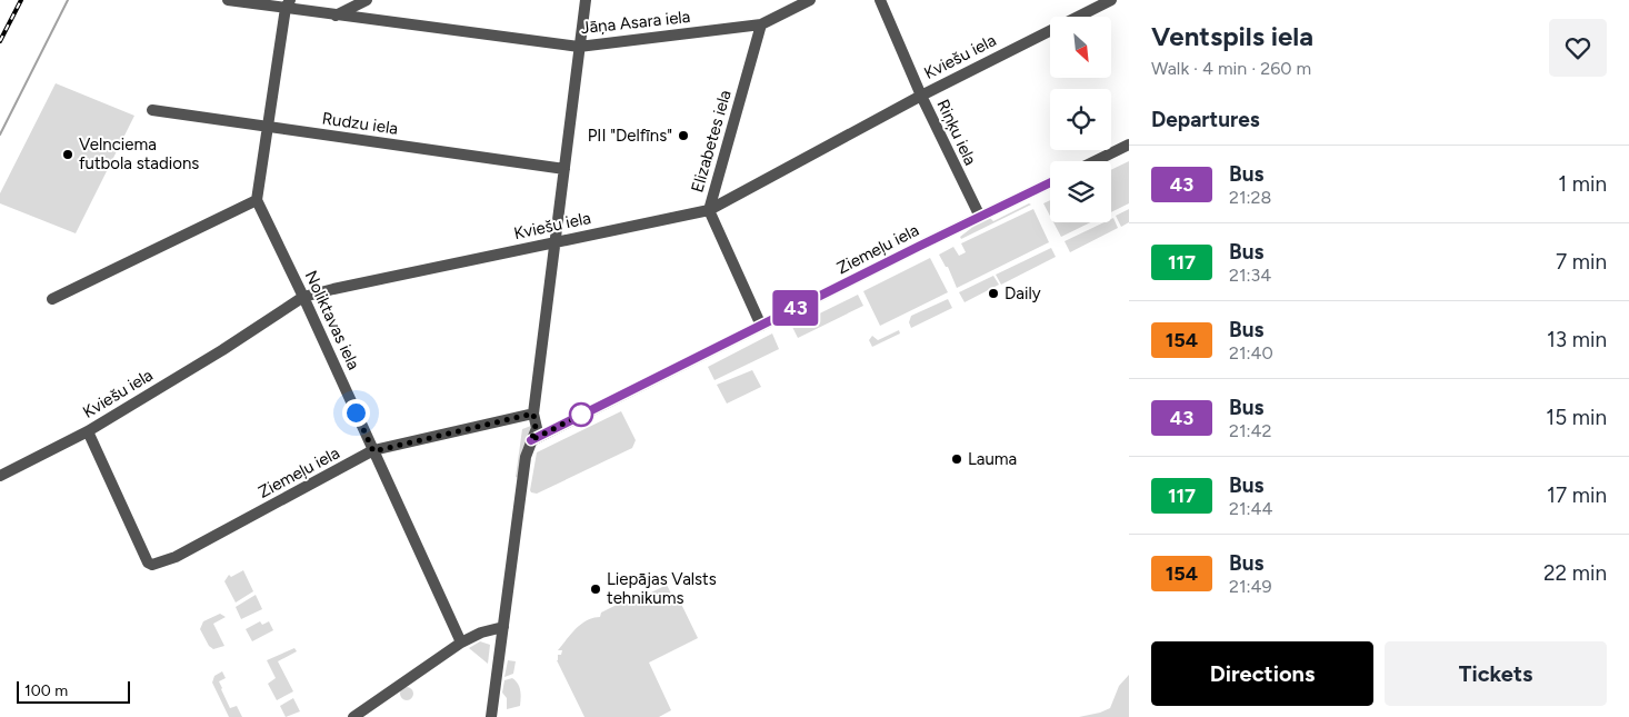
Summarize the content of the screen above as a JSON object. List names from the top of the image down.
{
  "streets": {
    "street": [
      "Jāņa Asara iela",
      "Kviešu iela",
      "Rudzu iela",
      "Riņķu iela",
      "Elizabetes iela",
      "Ziemeļu iela",
      "Noliktavas iela"
    ]
  },
  "crossings": [
    ["Jāņa Asara iela", "Elizabetes iela"],
    ["Kviešu iela", "Riņķu iela"],
    ["Kviešu iela", "Elizabetes iela"],
    ["Kviešu iela", "Ziemeļu iela"],
    ["Kviešu iela", "Noliktavas iela"],
    ["Riņķu iela", "Ziemeļu iela"],
    ["Elizabetes iela", "Ziemeļu iela"],
    ["Ziemeļu iela", "Noliktavas iela"]
  ],
  "places": [
    "PII \"Delfīns\"",
    "Velnciema futbola stadions",
    "Daily",
    "Lauma",
    "Liepājas Valsts tehnikums"
  ],
  "lines": ["bus line 43"],
  "scale_bar": "100 m",
  "north": "bottom right",
  "page": {
    "on_map": "43",
    "heading": [
      ["Ventspils iela", "Walk · 4 min · 260 m"],
      "Departures"
    ],
    "list": [
      {
        "mark": "43",
        "name": "Bus",
        "note": "21:28",
        "value": "1 min"
      },
      {
        "mark": "117",
        "name": "Bus",
        "note": "21:34",
        "value": "7 min"
      },
      {
        "mark": "154",
        "name": "Bus",
        "note": "21:40",
        "value": "13 min"
      },
      {
        "mark": "43",
        "name": "Bus",
        "note": "21:42",
        "value": "15 min"
      },
      {
        "mark": "117",
        "name": "Bus",
        "note": "21:44",
        "value": "17 min"
      },
      {
        "mark": "154",
        "name": "Bus",
        "note": "21:49",
        "value": "22 min"
      }
    ],
    "buttons": ["Directions", "Tickets"],
    "scale": "100 m"
  }
}
